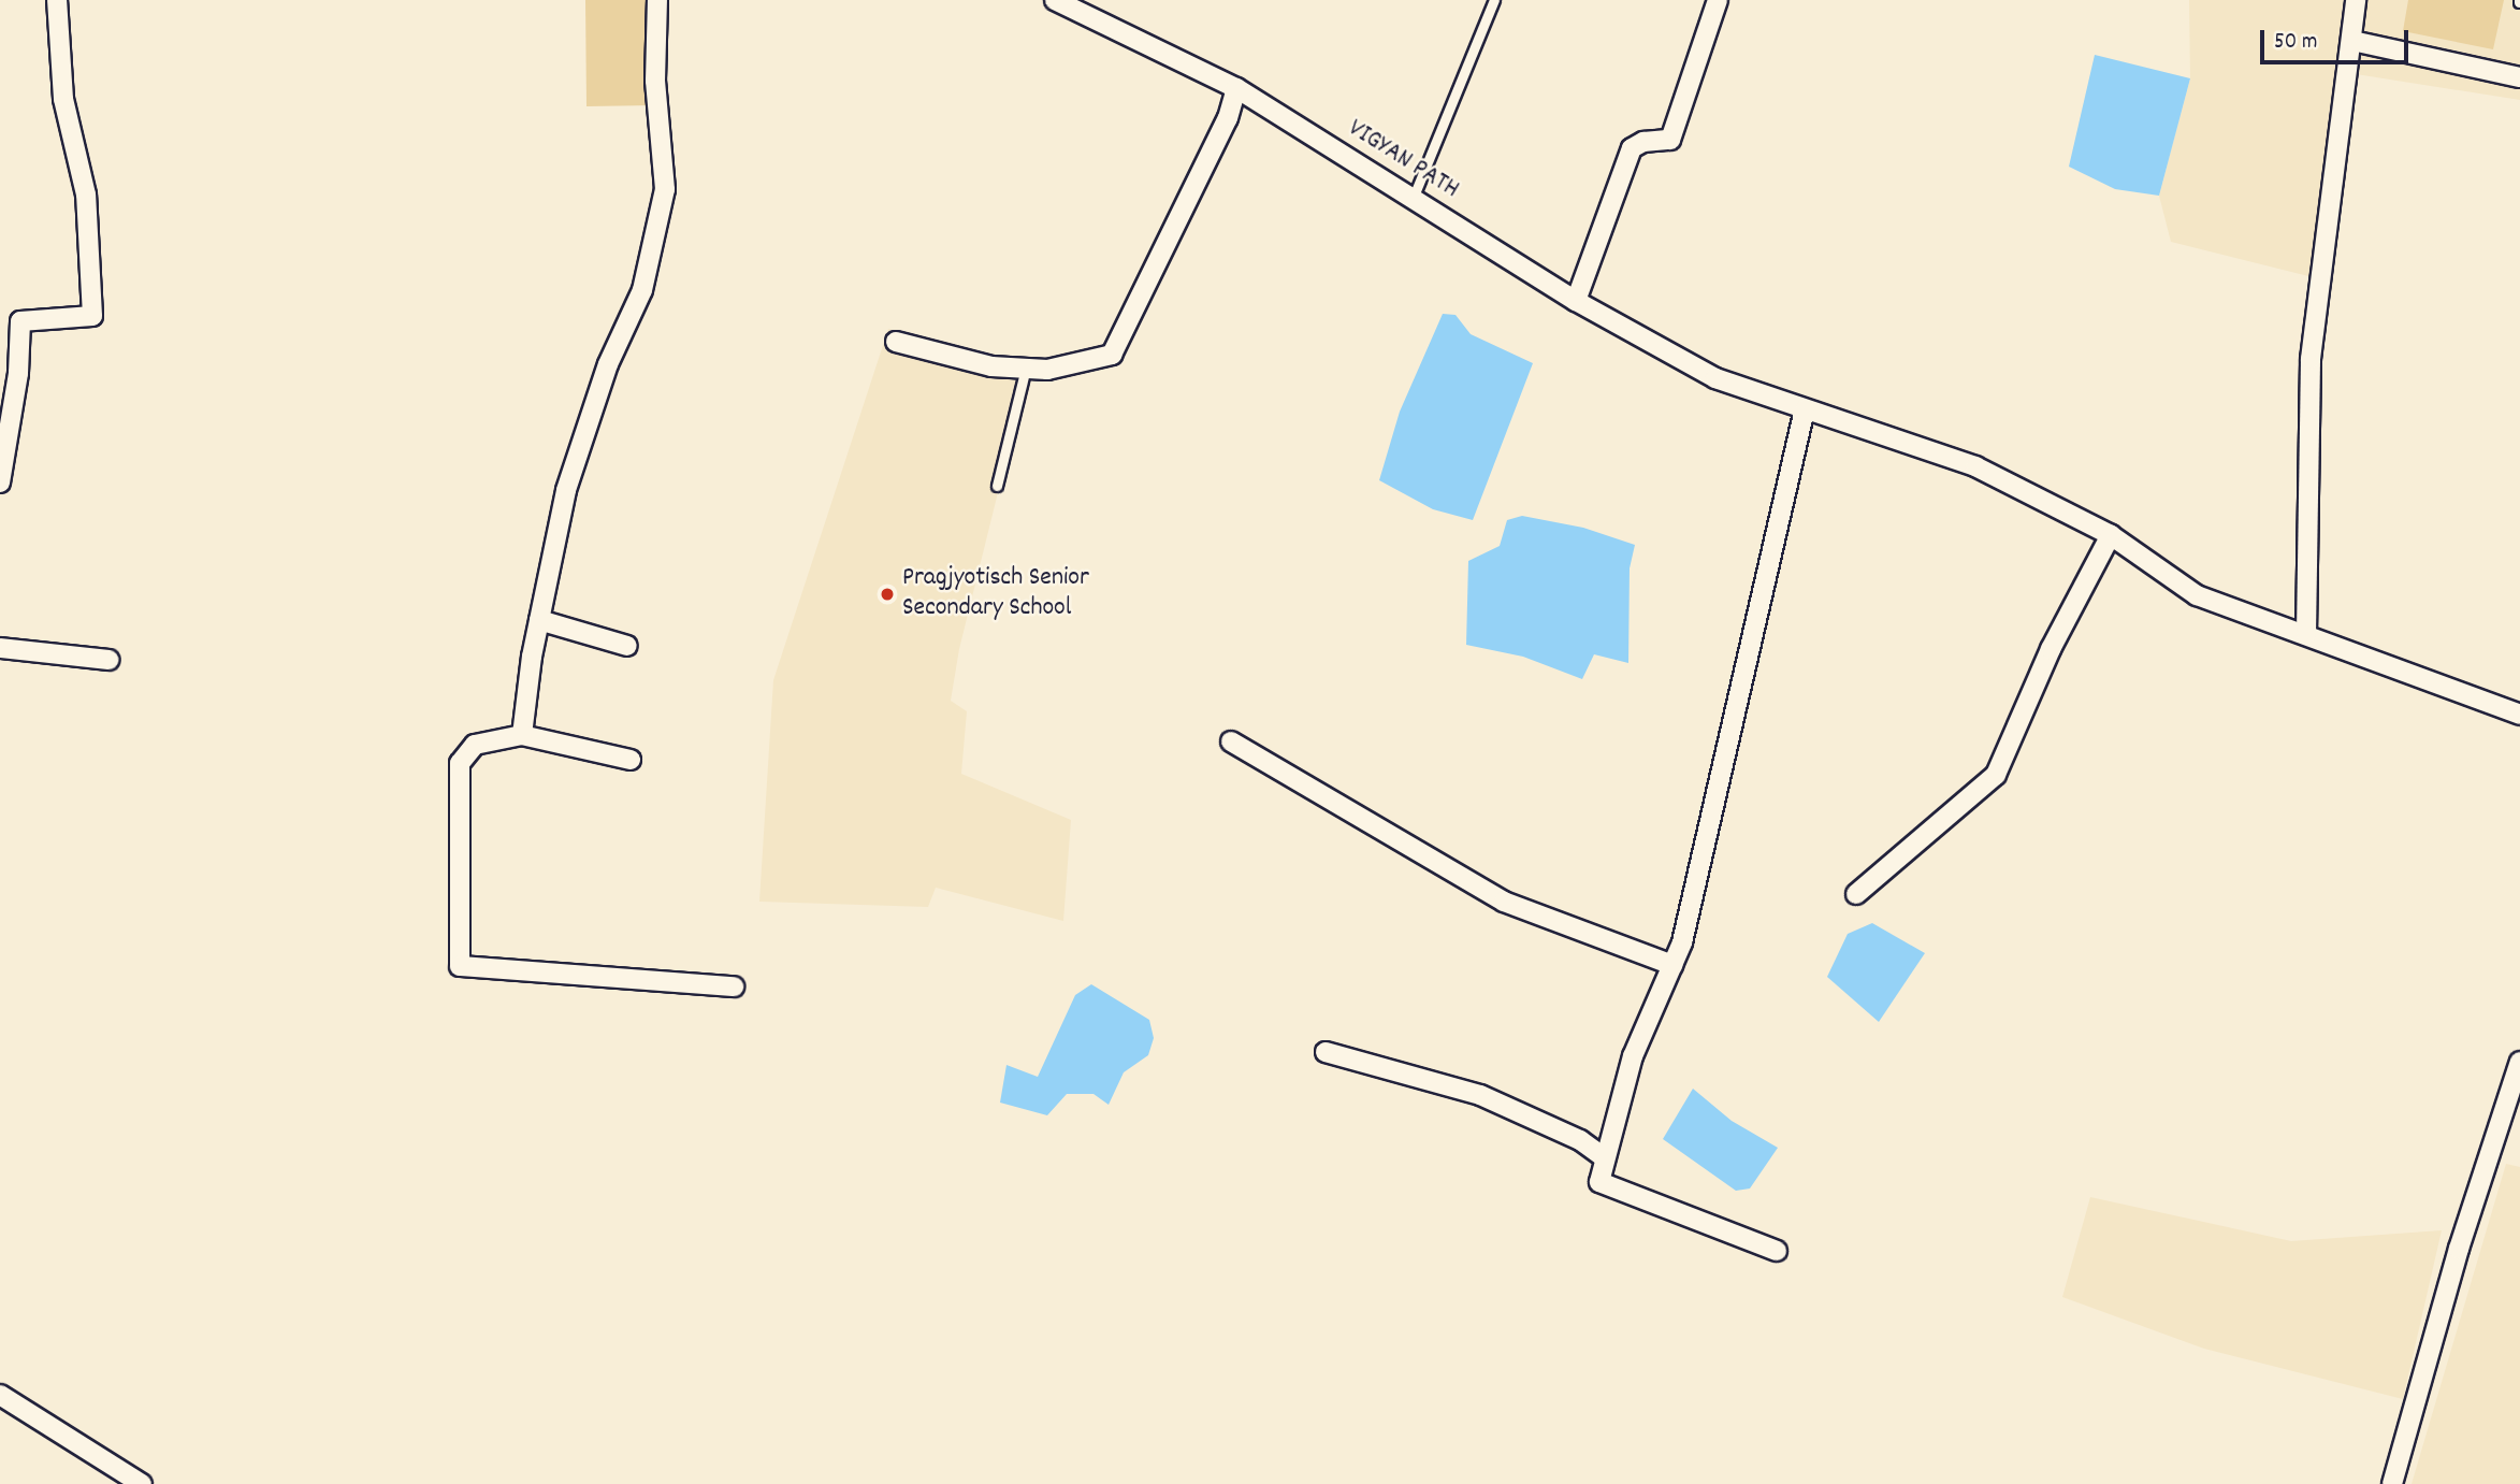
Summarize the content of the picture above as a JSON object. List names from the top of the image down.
{
  "streets": {
    "street": ["VIGYAN PATH"]
  },
  "places": ["Pragjyotisch Senior Secondary School"],
  "scale_bar": "50 m"
}
